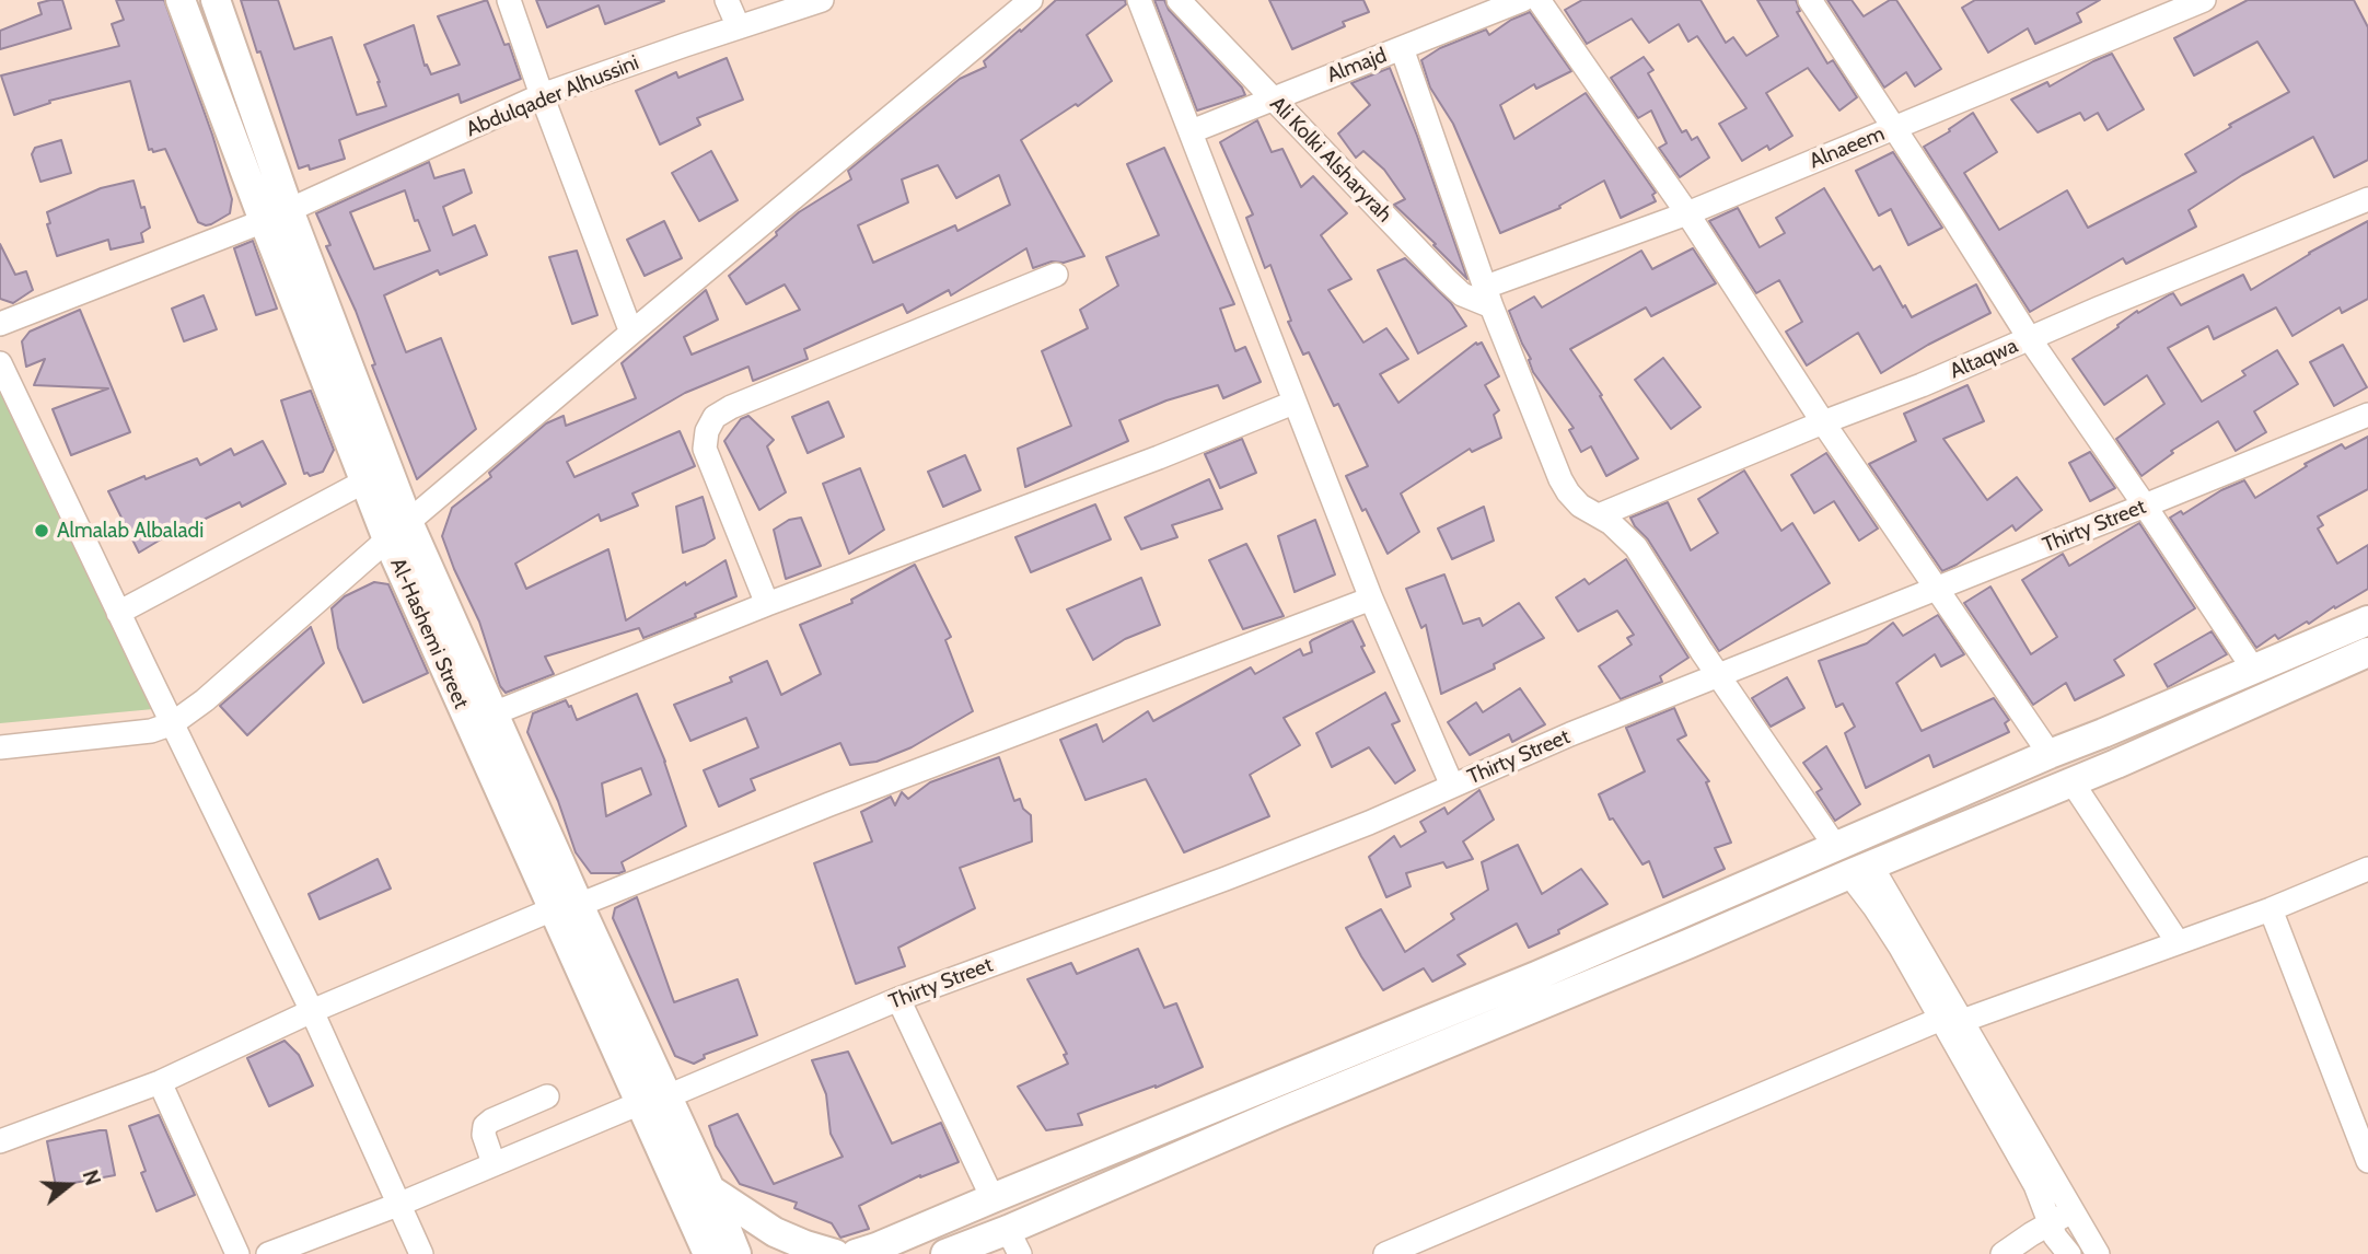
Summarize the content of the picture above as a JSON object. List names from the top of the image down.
{
  "streets": {
    "main road": ["Al-Hashemi Street"],
    "street": [
      "Almajd",
      "Abdulqader Alhussini",
      "Alnaeem",
      "Ali Kolki Alsharyrah",
      "Altaqwa",
      "Thirty Street"
    ]
  },
  "crossings": [
    ["Almajd", "Ali Kolki Alsharyrah"],
    ["Abdulqader Alhussini", "Al-Hashemi Street"],
    ["Alnaeem", "Ali Kolki Alsharyrah"],
    ["Thirty Street", "Al-Hashemi Street"]
  ],
  "places": ["Almalab Albaladi"],
  "north": "right"
}
